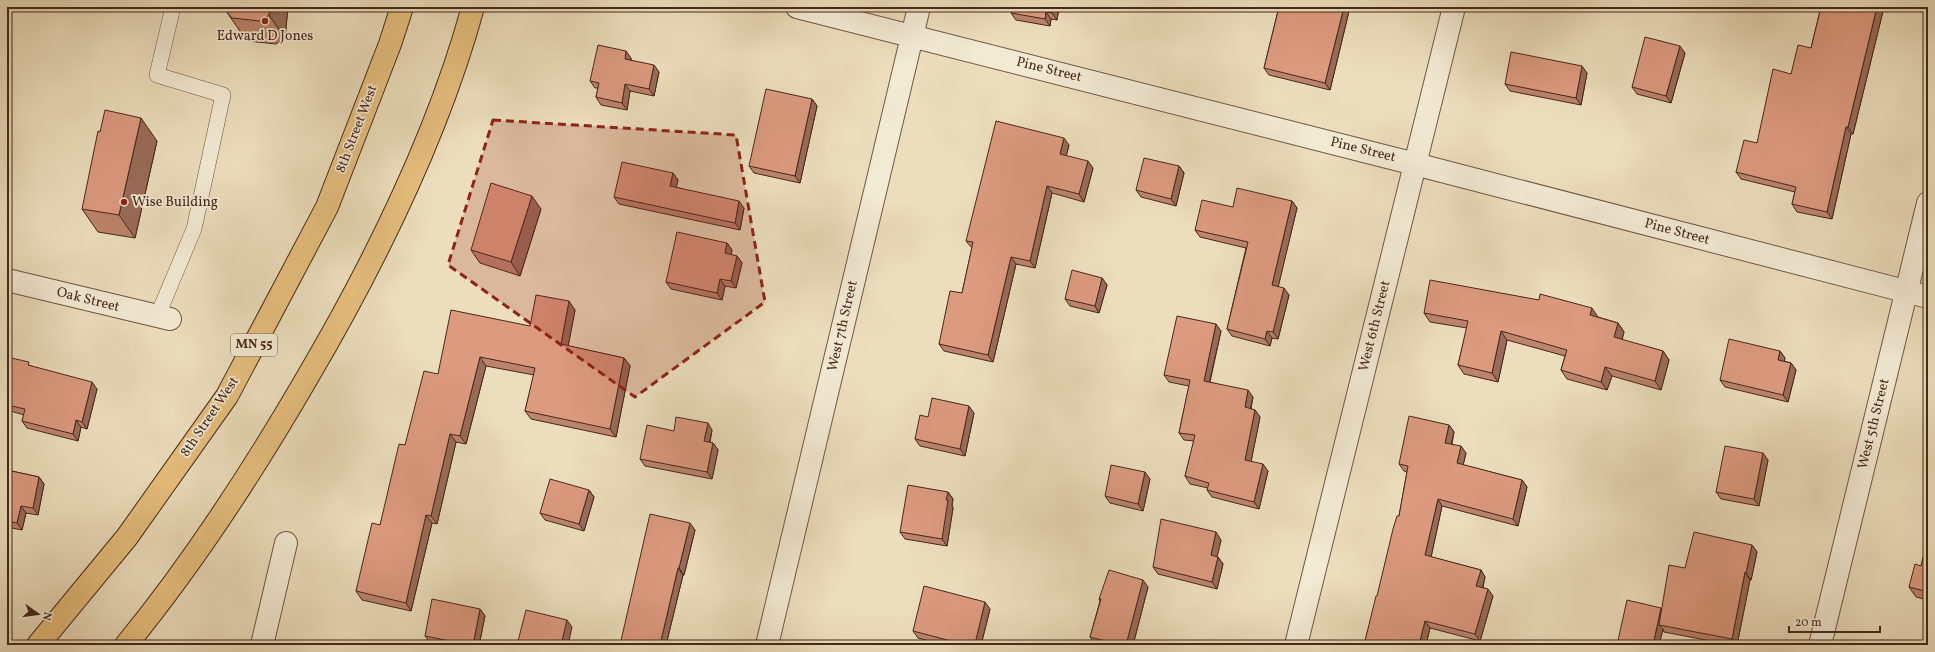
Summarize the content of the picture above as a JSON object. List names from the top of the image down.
{
  "streets": {
    "highway": ["8th Street West", "MN 55"],
    "street": [
      "Pine Street",
      "Oak Street",
      "West 7th Street",
      "West 6th Street",
      "West 5th Street"
    ]
  },
  "crossings": [
    ["Pine Street", "West 7th Street"],
    ["Pine Street", "West 6th Street"],
    ["Pine Street", "West 5th Street"]
  ],
  "places": ["Edward D Jones", "Wise Building"],
  "scale_bar": "20 m",
  "north": "right"
}
